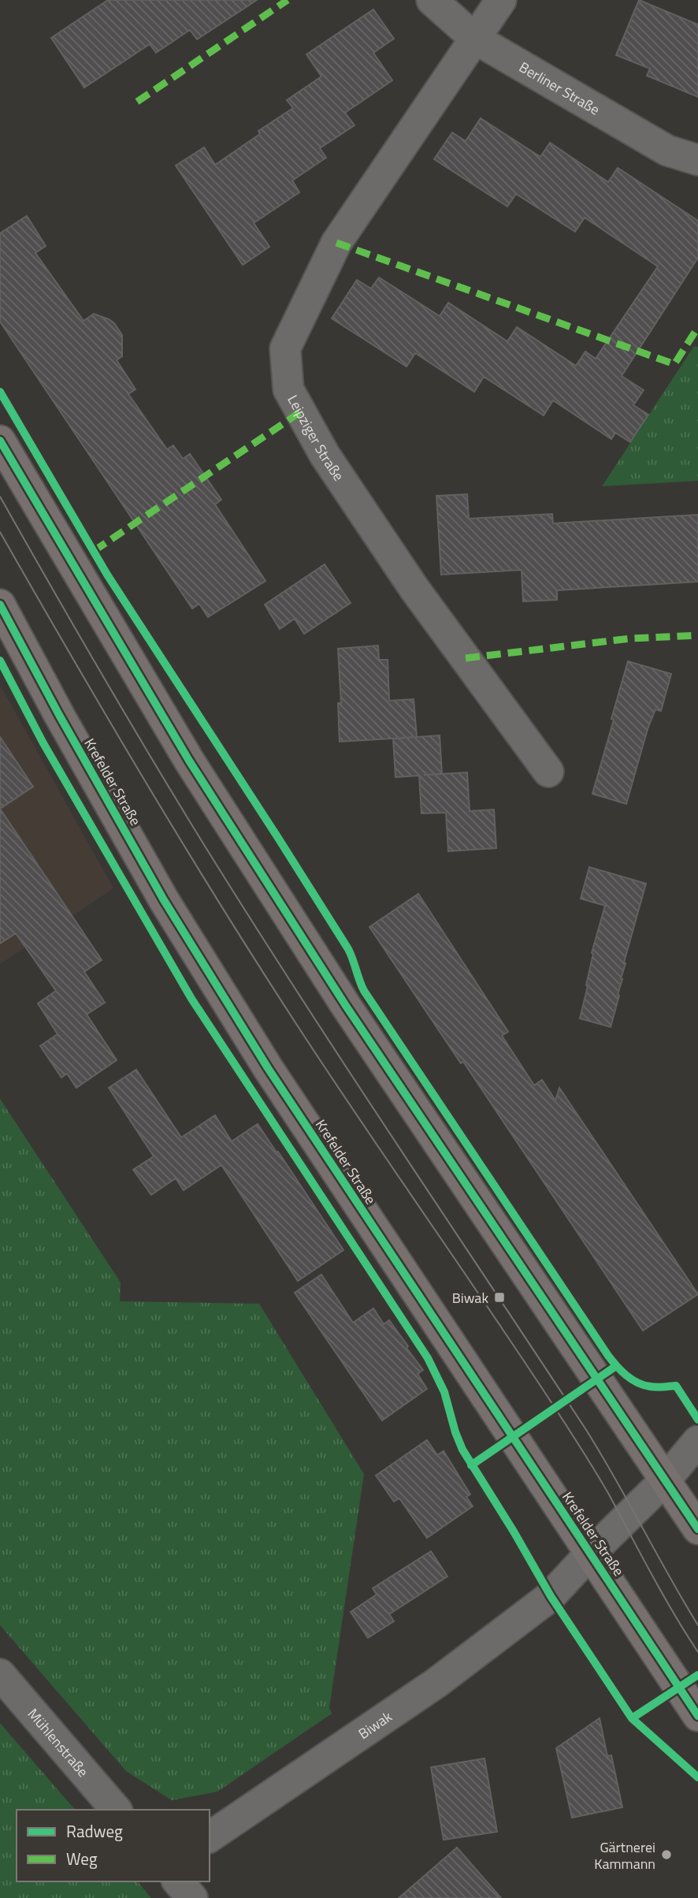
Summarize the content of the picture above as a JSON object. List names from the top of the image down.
{
  "streets": {
    "main road": ["Krefelder Straße"],
    "street": [
      "Berliner Straße",
      "Leipziger Straße",
      "Biwak",
      "Mühlenstraße"
    ]
  },
  "crossings": [
    ["Berliner Straße", "Leipziger Straße"],
    ["Krefelder Straße", "Biwak"]
  ],
  "places": {
    "transit": ["Biwak"],
    "other": ["Gärtnerei Kammann"]
  },
  "legend": ["Radweg", "Weg"]
}
